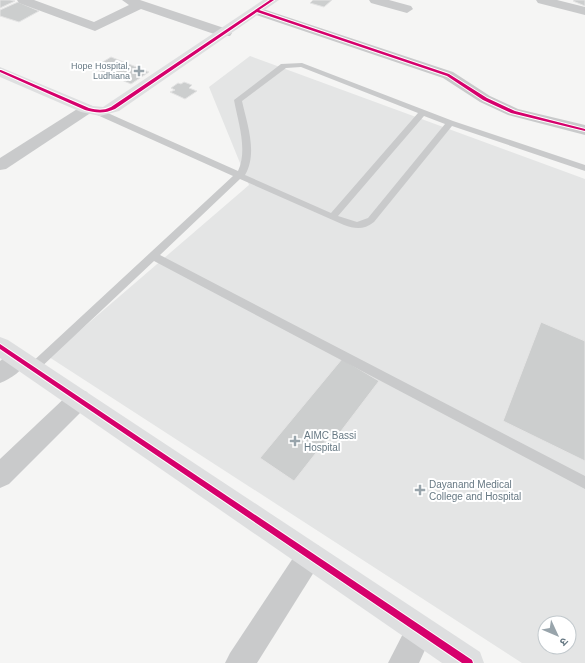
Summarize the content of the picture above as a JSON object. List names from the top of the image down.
{
  "places": {
    "health": ["Hope Hospital, Ludhiana", "AIMC Bassi Hospital", "Dayanand Medical College and Hospital"]
  },
  "north": "bottom right"
}
